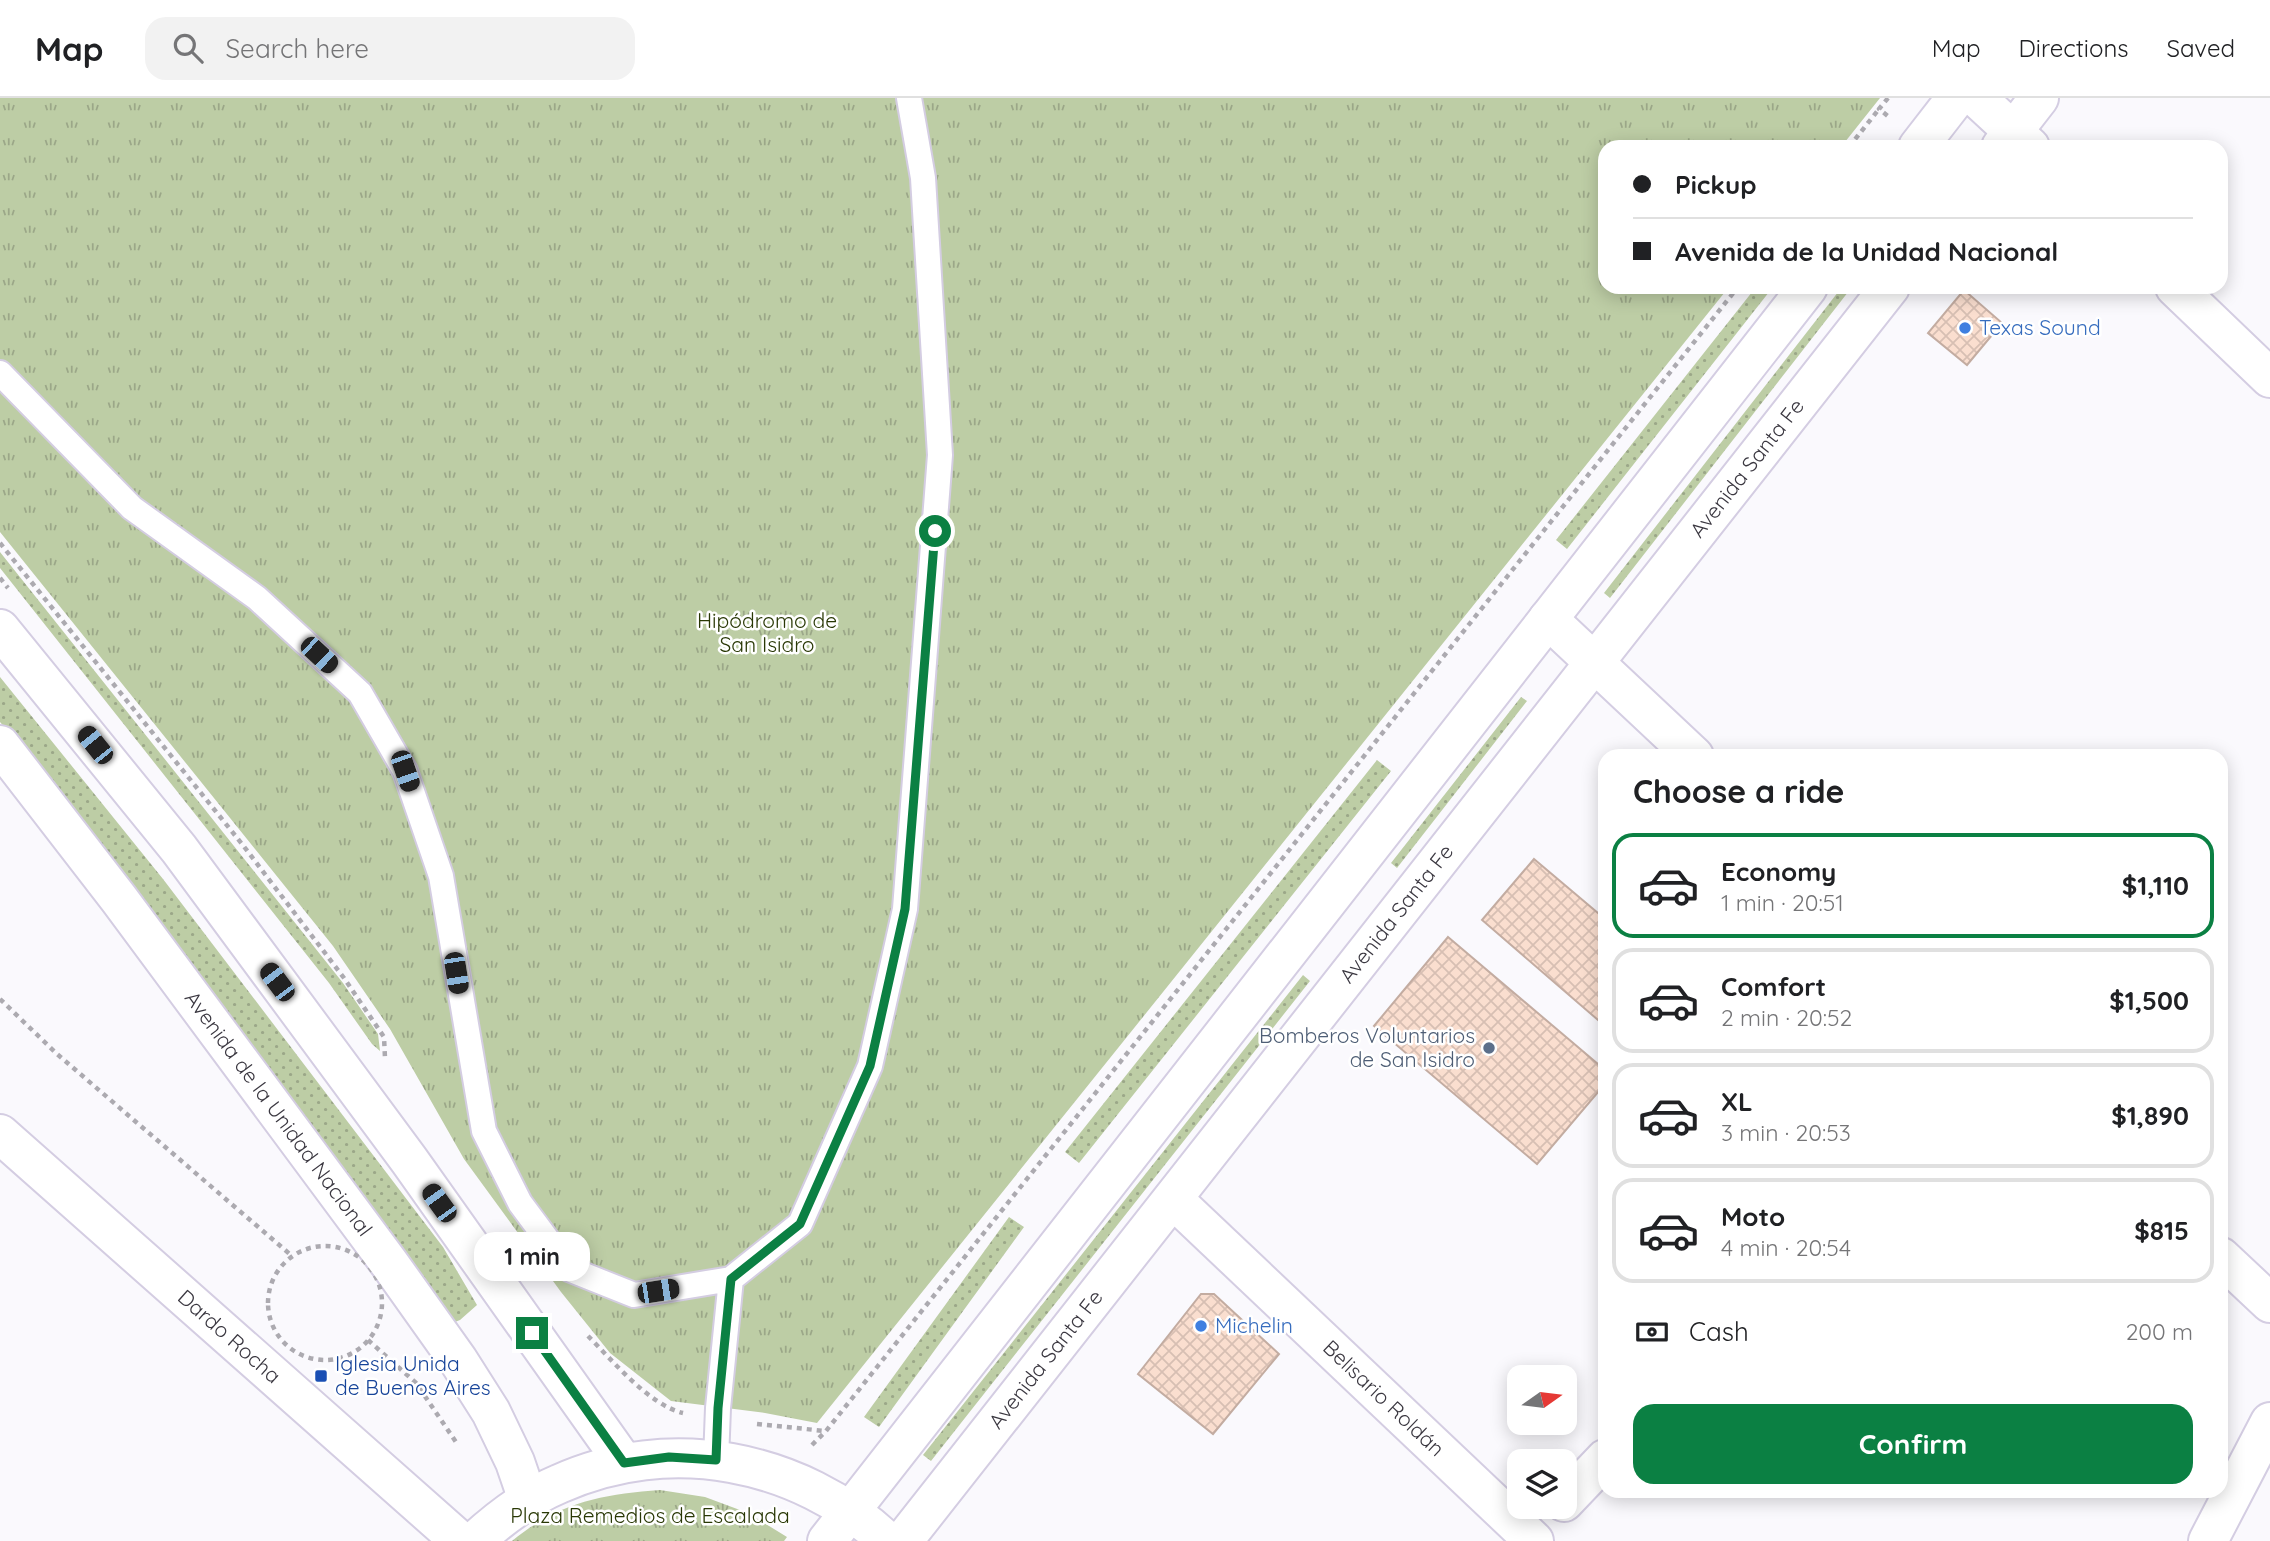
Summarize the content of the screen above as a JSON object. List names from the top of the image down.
{
  "streets": {
    "main road": [
      "Avenida Santa Fe",
      "Avenida de la Unidad Nacional",
      "Dardo Rocha",
      "Belisario Roldán"
    ]
  },
  "crossings": [
    ["Avenida Santa Fe", "Belisario Roldán"]
  ],
  "parks": ["Hipódromo de San Isidro", "Plaza Remedios de Escalada"],
  "places": {
    "other": ["Texas Sound", "Bomberos Voluntarios de San Isidro", "Michelin"],
    "transit": ["Iglesia Unida de Buenos Aires"]
  },
  "north": "right",
  "page": {
    "header": "Map",
    "search": "Search here",
    "nav": ["Map", "Directions", "Saved"],
    "banner": ["Pickup", "Avenida de la Unidad Nacional"],
    "heading": "Choose a ride",
    "list": [
      {
        "name": "Economy",
        "note": "1 min · 20:51",
        "value": "$1,110"
      },
      {
        "name": "Comfort",
        "note": "2 min · 20:52",
        "value": "$1,500"
      },
      {
        "name": "XL",
        "note": "3 min · 20:53",
        "value": "$1,890"
      },
      {
        "name": "Moto",
        "note": "4 min · 20:54",
        "value": "$815"
      }
    ],
    "bubble": "1 min",
    "pay": ["Cash", "200 m"],
    "buttons": "Confirm"
  }
}
